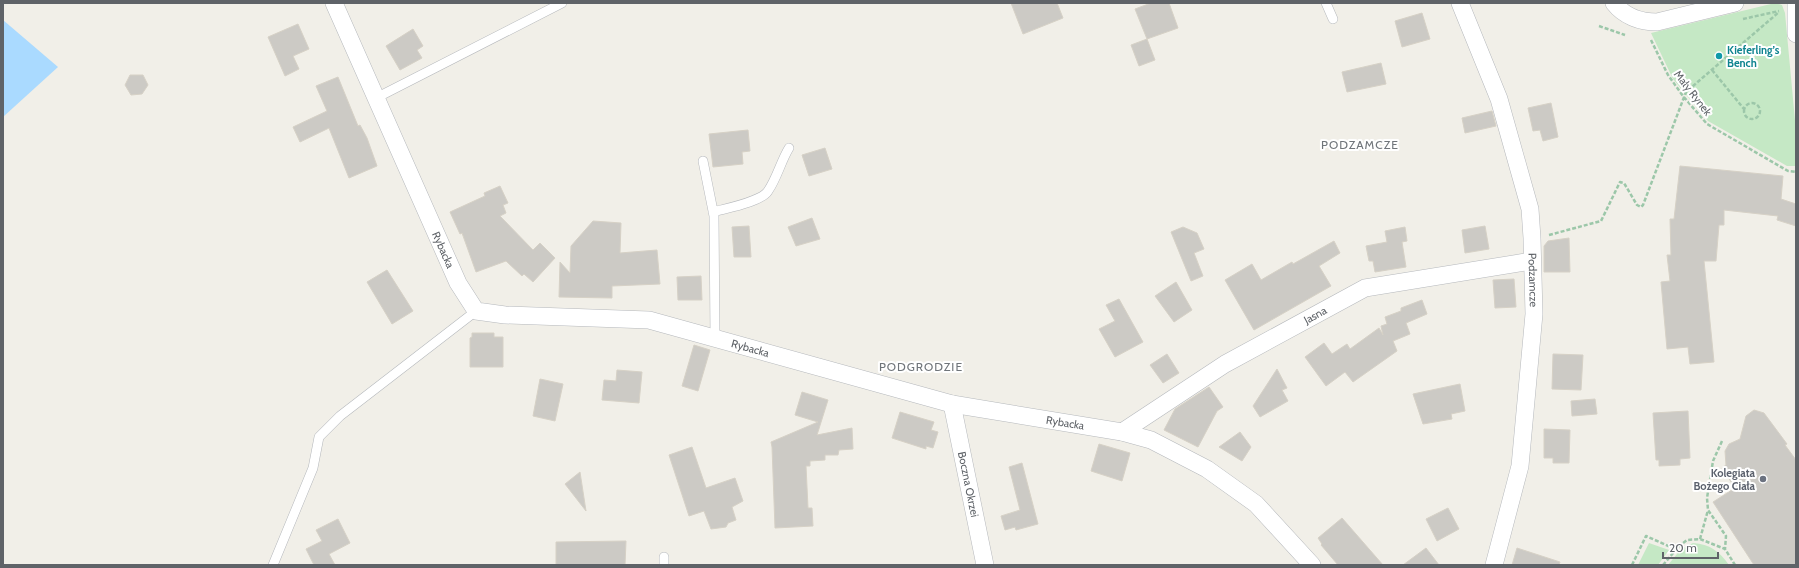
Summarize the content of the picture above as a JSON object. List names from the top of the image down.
{
  "streets": {
    "street": [
      "Rybacka",
      "Podzamcze",
      "Jasna",
      "Boczna Okrzei"
    ],
    "path": ["Mały Rynek"]
  },
  "crossings": [
    ["Rybacka", "Jasna"],
    ["Rybacka", "Boczna Okrzei"],
    ["Podzamcze", "Jasna"]
  ],
  "districts": ["PODZAMCZE", "PODGRODZIE"],
  "places": ["Kieferling’s Bench", "Kolegiata Bożego Ciała"],
  "scale_bar": "20 m"
}
